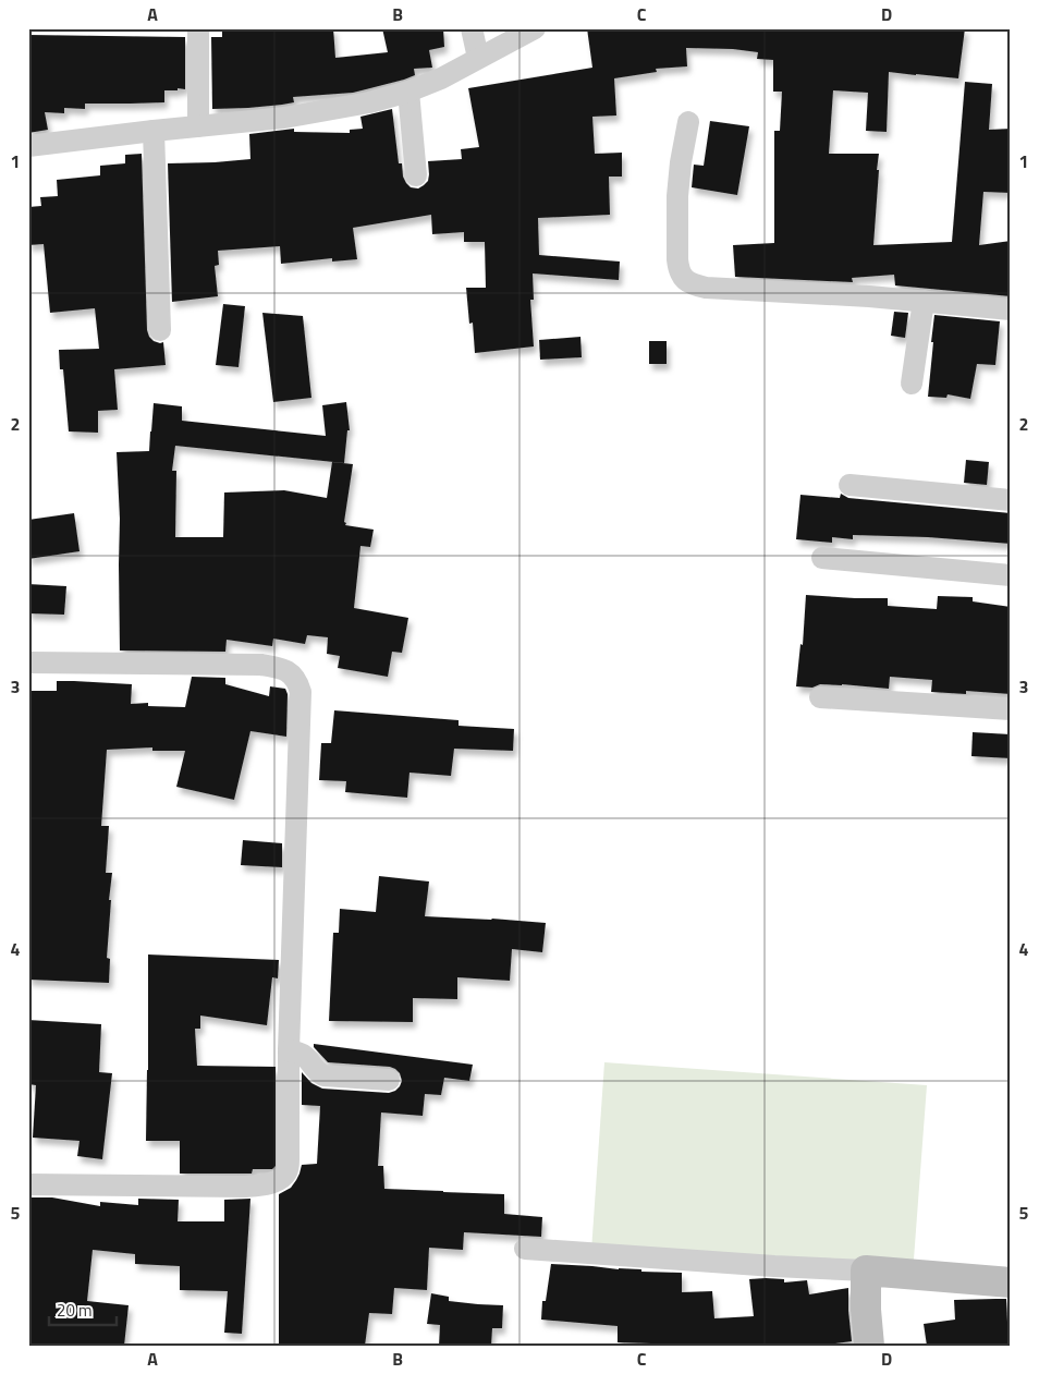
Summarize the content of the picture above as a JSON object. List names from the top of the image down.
{
  "scale_bar": "20 m",
  "grid": {
    "columns": [
      "A",
      "B",
      "C",
      "D"
    ],
    "rows": [
      "1",
      "2",
      "3",
      "4",
      "5"
    ]
  }
}
